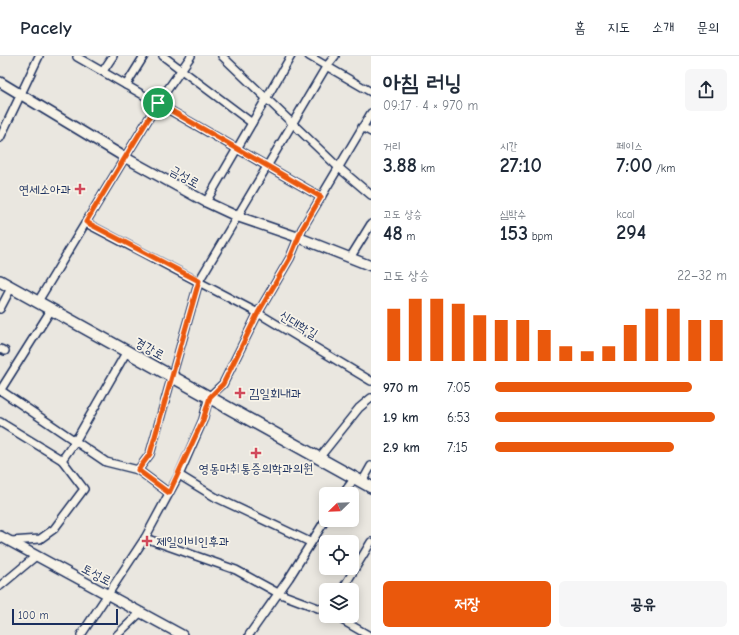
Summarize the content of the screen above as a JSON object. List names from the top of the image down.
{
  "streets": {
    "main road": ["경강로"],
    "street": ["금성로", "신대학길", "토성로"]
  },
  "places": {
    "health": [
      "연세소아과",
      "김일회내과",
      "영동마취통증의학과의원",
      "제일이비인후과"
    ]
  },
  "scale_bar": "100 m",
  "north": "bottom left",
  "page": {
    "header": "Pacely",
    "nav": [
      "홈",
      "지도",
      "소개",
      "문의"
    ],
    "heading": ["아침 러닝", "09:17 · 4 × 970 m"],
    "stats": [
      ["거리", "3.88 km"],
      ["시간", "27:10"],
      ["페이스", "7:00 /km"],
      ["고도 상승", "48 m"],
      ["심박수", "153 bpm"],
      ["kcal", "294"]
    ],
    "chart": ["고도 상승", "22–32 m"],
    "list": [
      {
        "name": "970 m",
        "note": "7:05"
      },
      {
        "name": "1.9 km",
        "note": "6:53"
      },
      {
        "name": "2.9 km",
        "note": "7:15"
      }
    ],
    "buttons": ["저장", "공유"],
    "scale": "100 m"
  }
}
